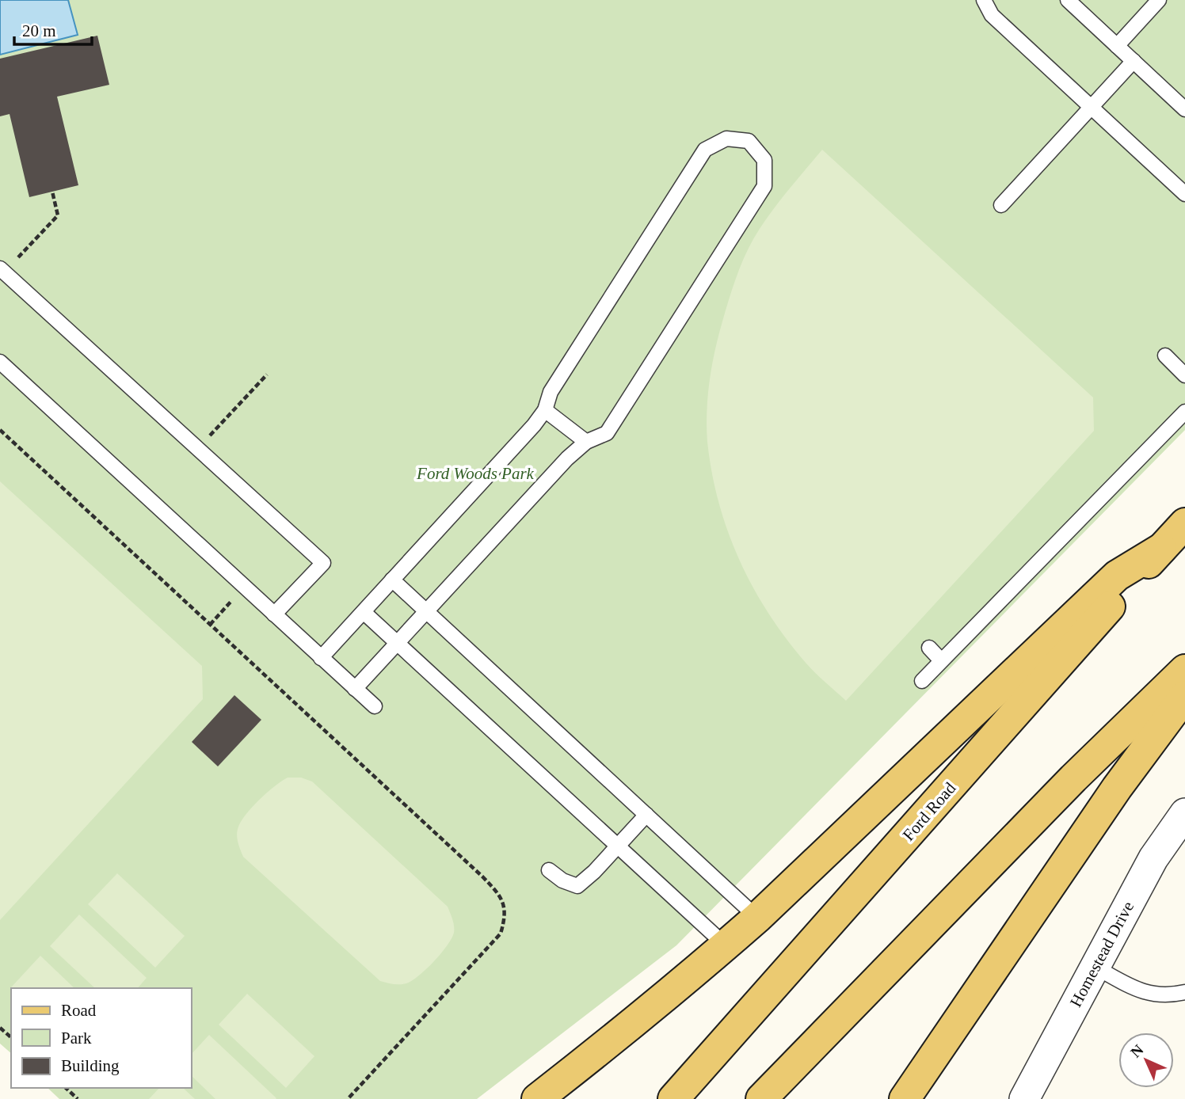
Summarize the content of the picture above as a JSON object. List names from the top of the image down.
{
  "streets": {
    "main road": ["Ford Road"],
    "street": ["Homestead Drive"]
  },
  "parks": ["Ford Woods Park"],
  "legend": ["Road", "Park", "Building"],
  "scale_bar": "20 m",
  "north": "top left"
}
